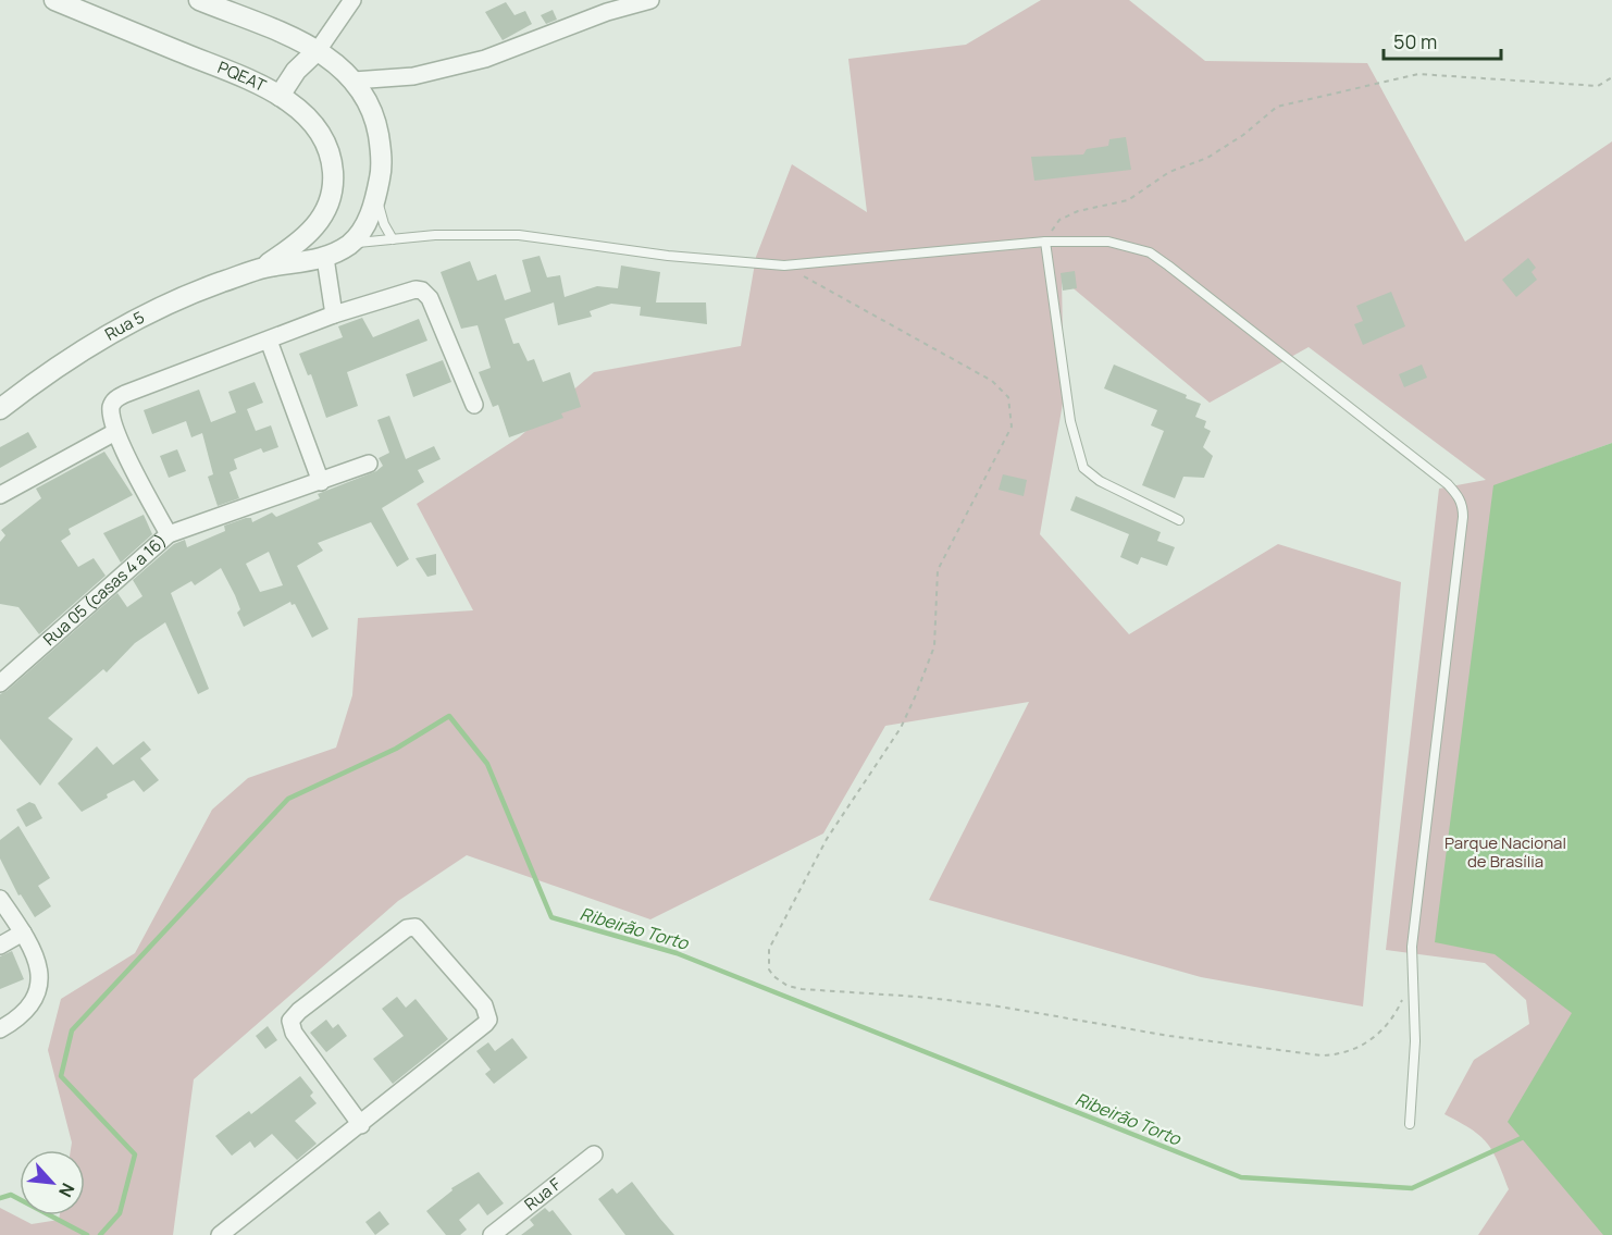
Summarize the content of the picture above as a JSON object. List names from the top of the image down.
{
  "streets": {
    "street": [
      "PQEAT",
      "Rua 5",
      "Rua 05 (casas 4 a 16)",
      "Rua F"
    ]
  },
  "water": ["Ribeirão Torto"],
  "parks": ["Parque Nacional de Brasília"],
  "scale_bar": "50 m",
  "north": "bottom right"
}
